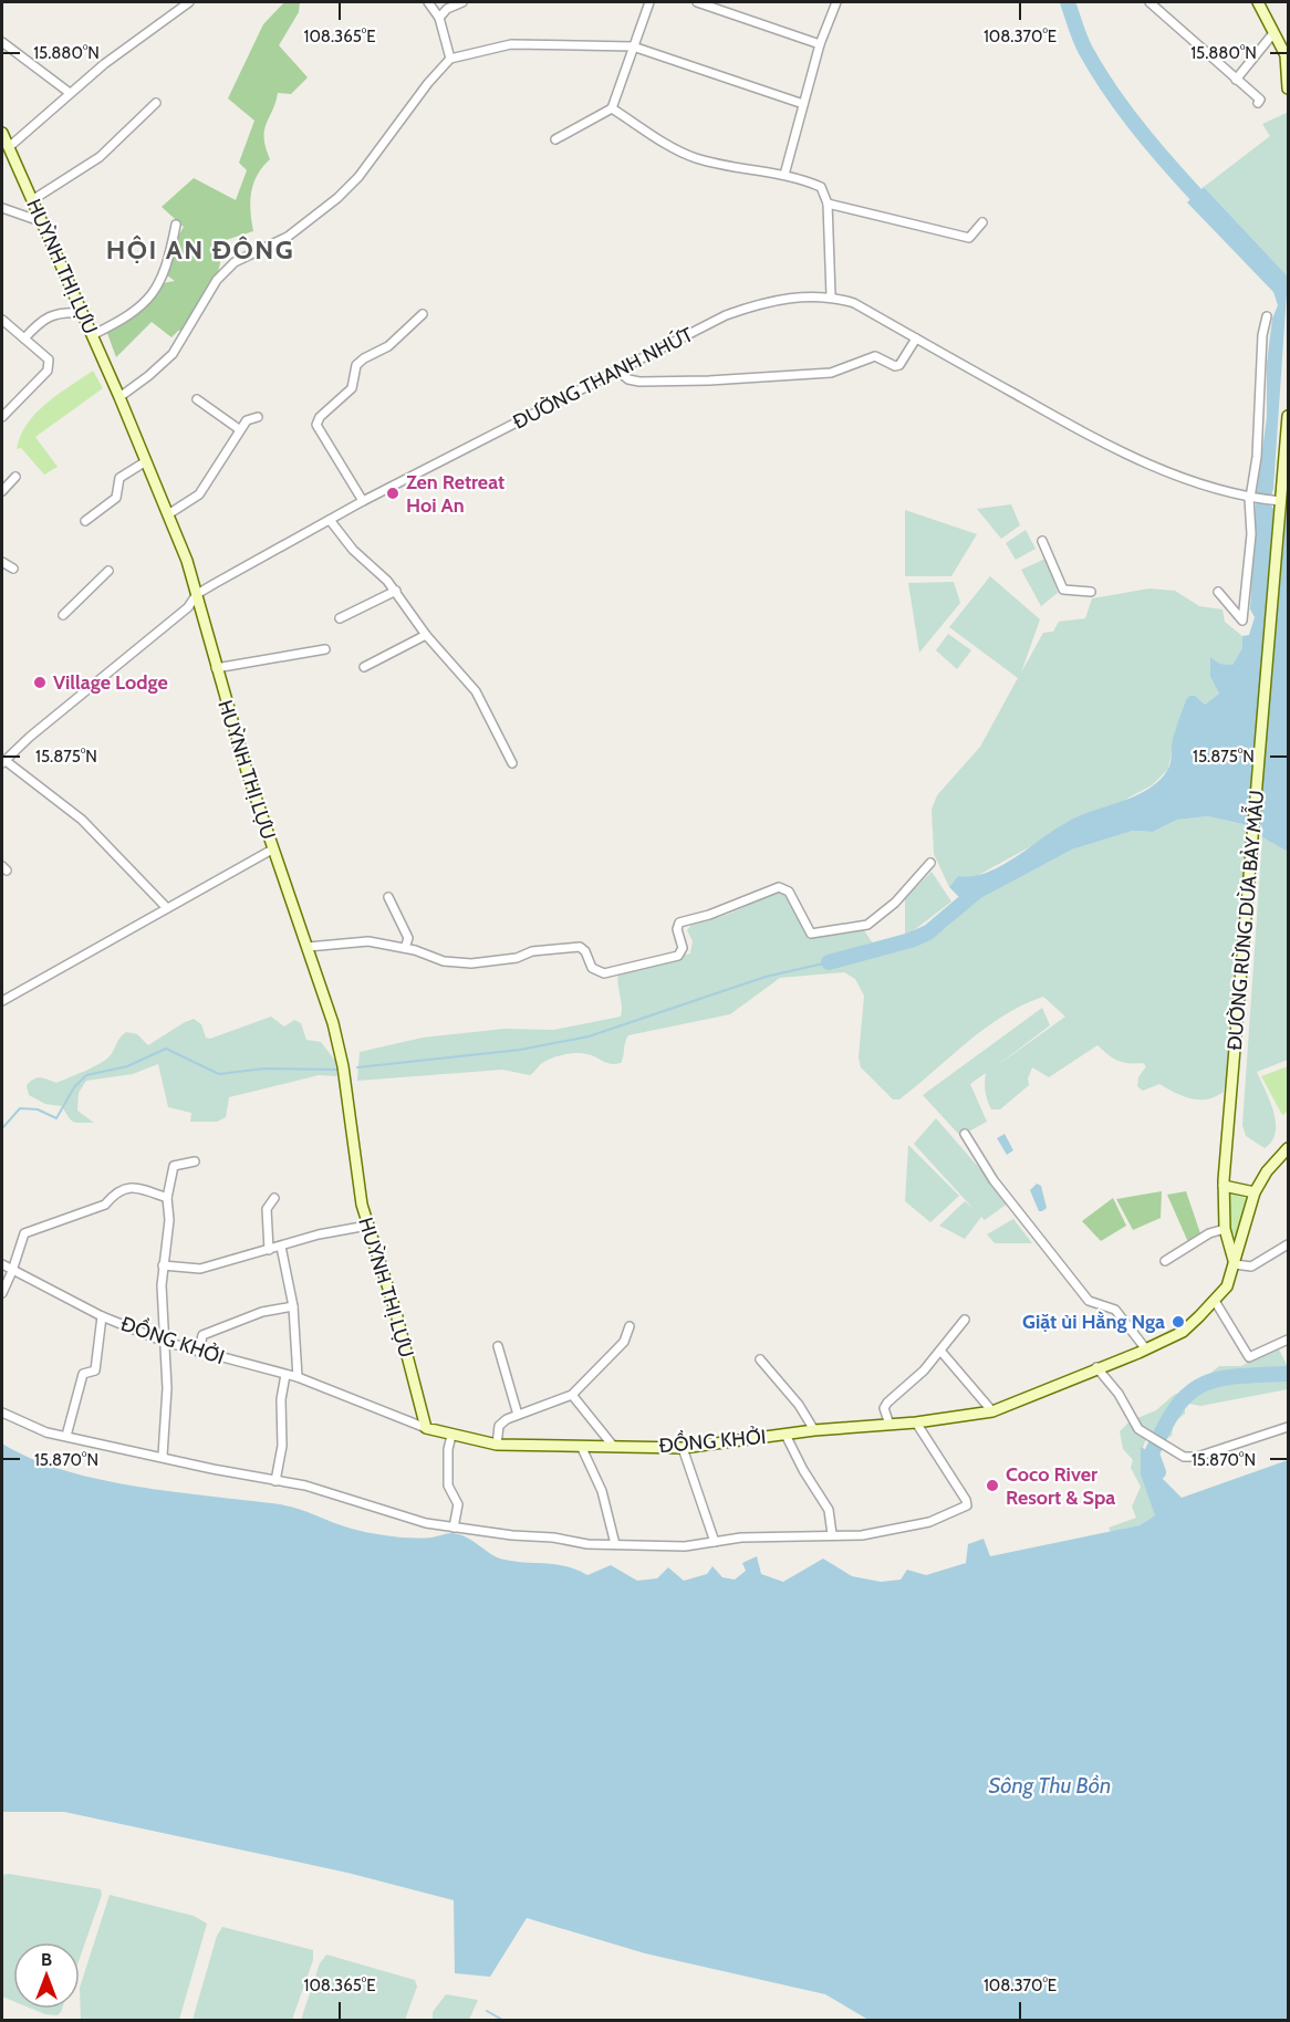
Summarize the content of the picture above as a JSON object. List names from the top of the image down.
{
  "streets": {
    "street": [
      "HUỲNH THỊ LỰU",
      "ĐƯỜNG THANH NHỨT",
      "ĐƯỜNG RỪNG DỪA BẢY MẪU",
      "ĐỒNG KHỞI"
    ]
  },
  "crossings": [
    ["HUỲNH THỊ LỰU", "ĐƯỜNG THANH NHỨT"],
    ["HUỲNH THỊ LỰU", "ĐỒNG KHỞI"],
    ["ĐƯỜNG THANH NHỨT", "ĐƯỜNG RỪNG DỪA BẢY MẪU"],
    ["ĐƯỜNG RỪNG DỪA BẢY MẪU", "ĐỒNG KHỞI"]
  ],
  "districts": ["HỘI AN ĐÔNG"],
  "water": ["Sông Thu Bồn"],
  "places": [
    "Zen Retreat Hoi An",
    "Village Lodge",
    "Giặt ủi Hằng Nga",
    "Coco River Resort & Spa"
  ],
  "north": "top",
  "coordinates": [
    "108.365°E",
    "108.370°E",
    "15.880°N",
    "15.875°N",
    "15.870°N"
  ]
}
